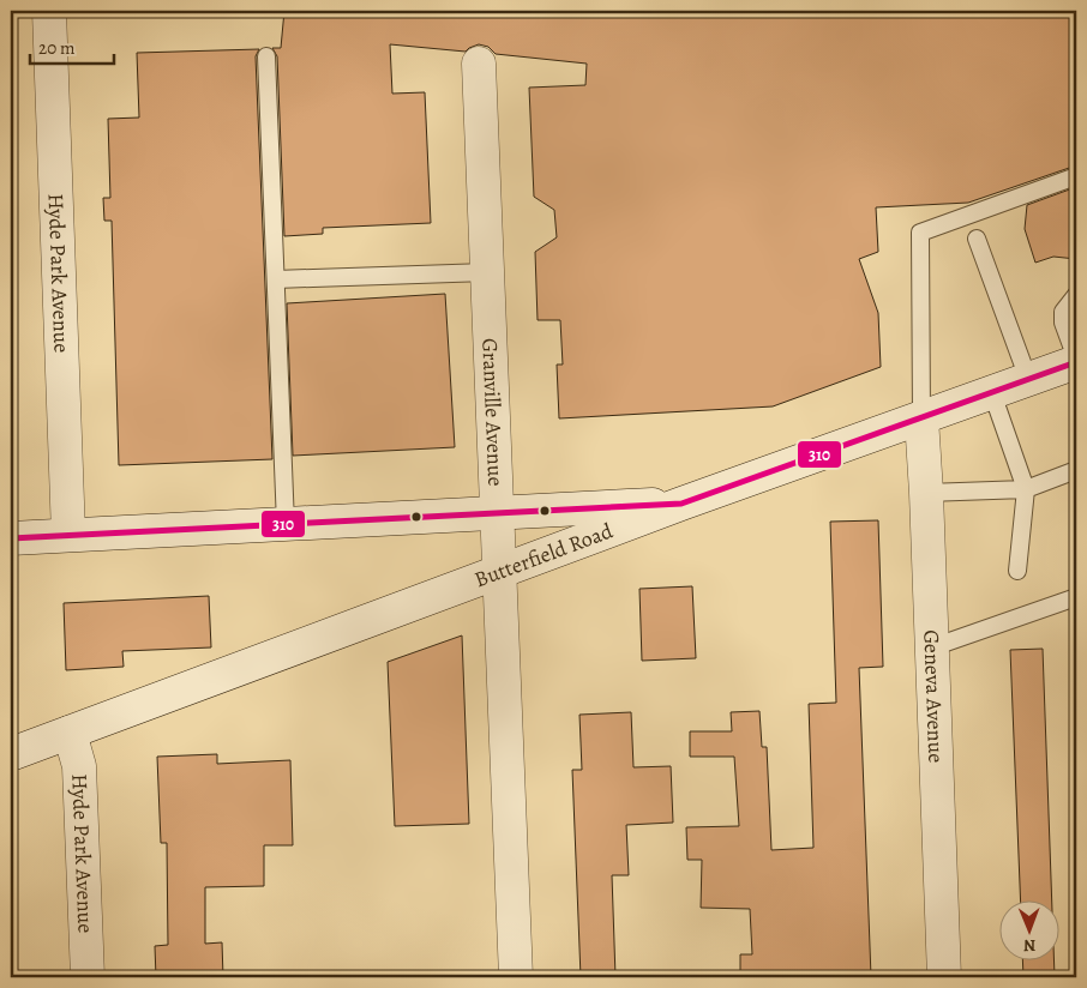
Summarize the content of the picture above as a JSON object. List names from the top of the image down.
{
  "streets": {
    "street": [
      "Hyde Park Avenue",
      "Granville Avenue",
      "Butterfield Road",
      "Geneva Avenue"
    ]
  },
  "crossings": [
    ["Hyde Park Avenue", "Butterfield Road"],
    ["Granville Avenue", "Butterfield Road"],
    ["Butterfield Road", "Geneva Avenue"]
  ],
  "lines": ["transit line 310"],
  "scale_bar": "20 m",
  "north": "bottom"
}
